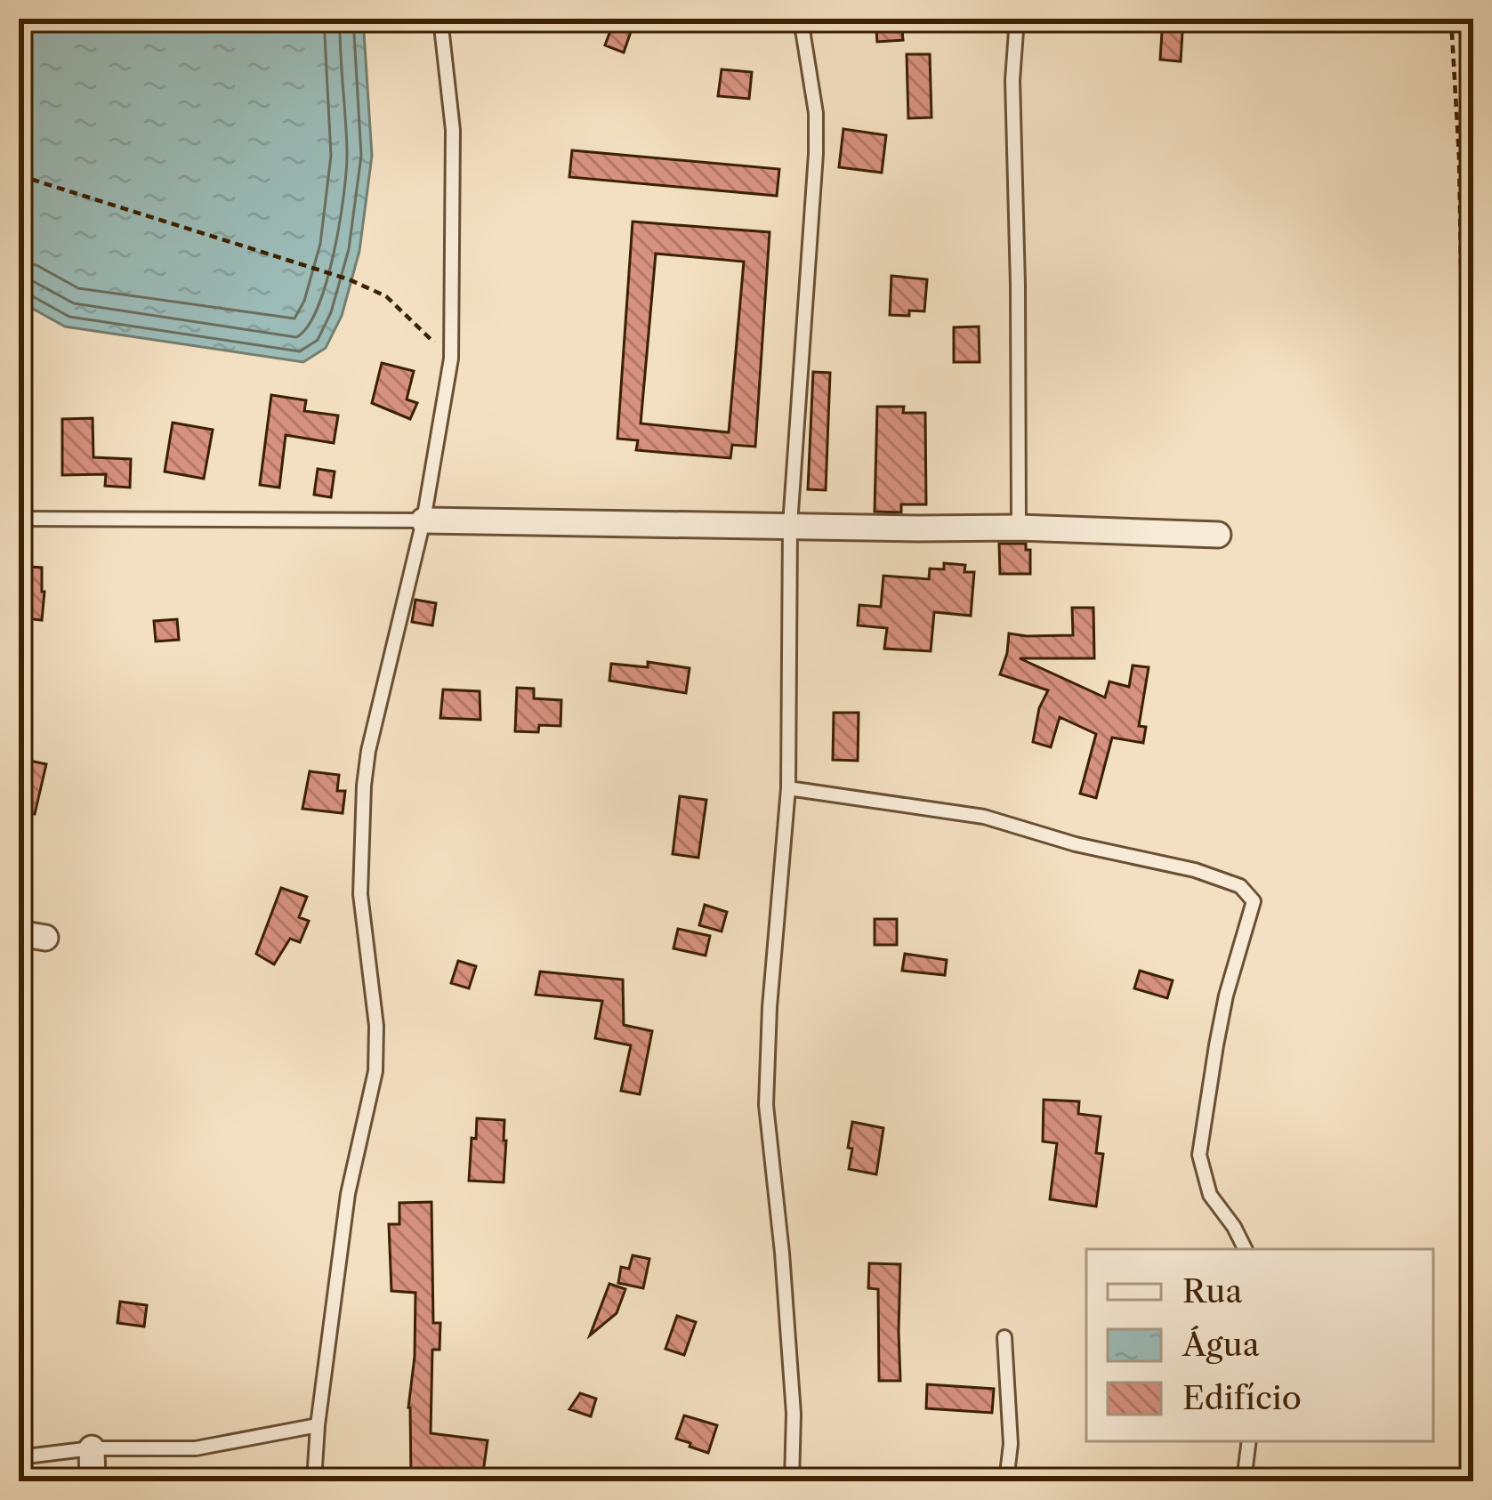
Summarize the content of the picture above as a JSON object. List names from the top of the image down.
{
  "legend": ["Rua", "Água", "Edifício"]
}
